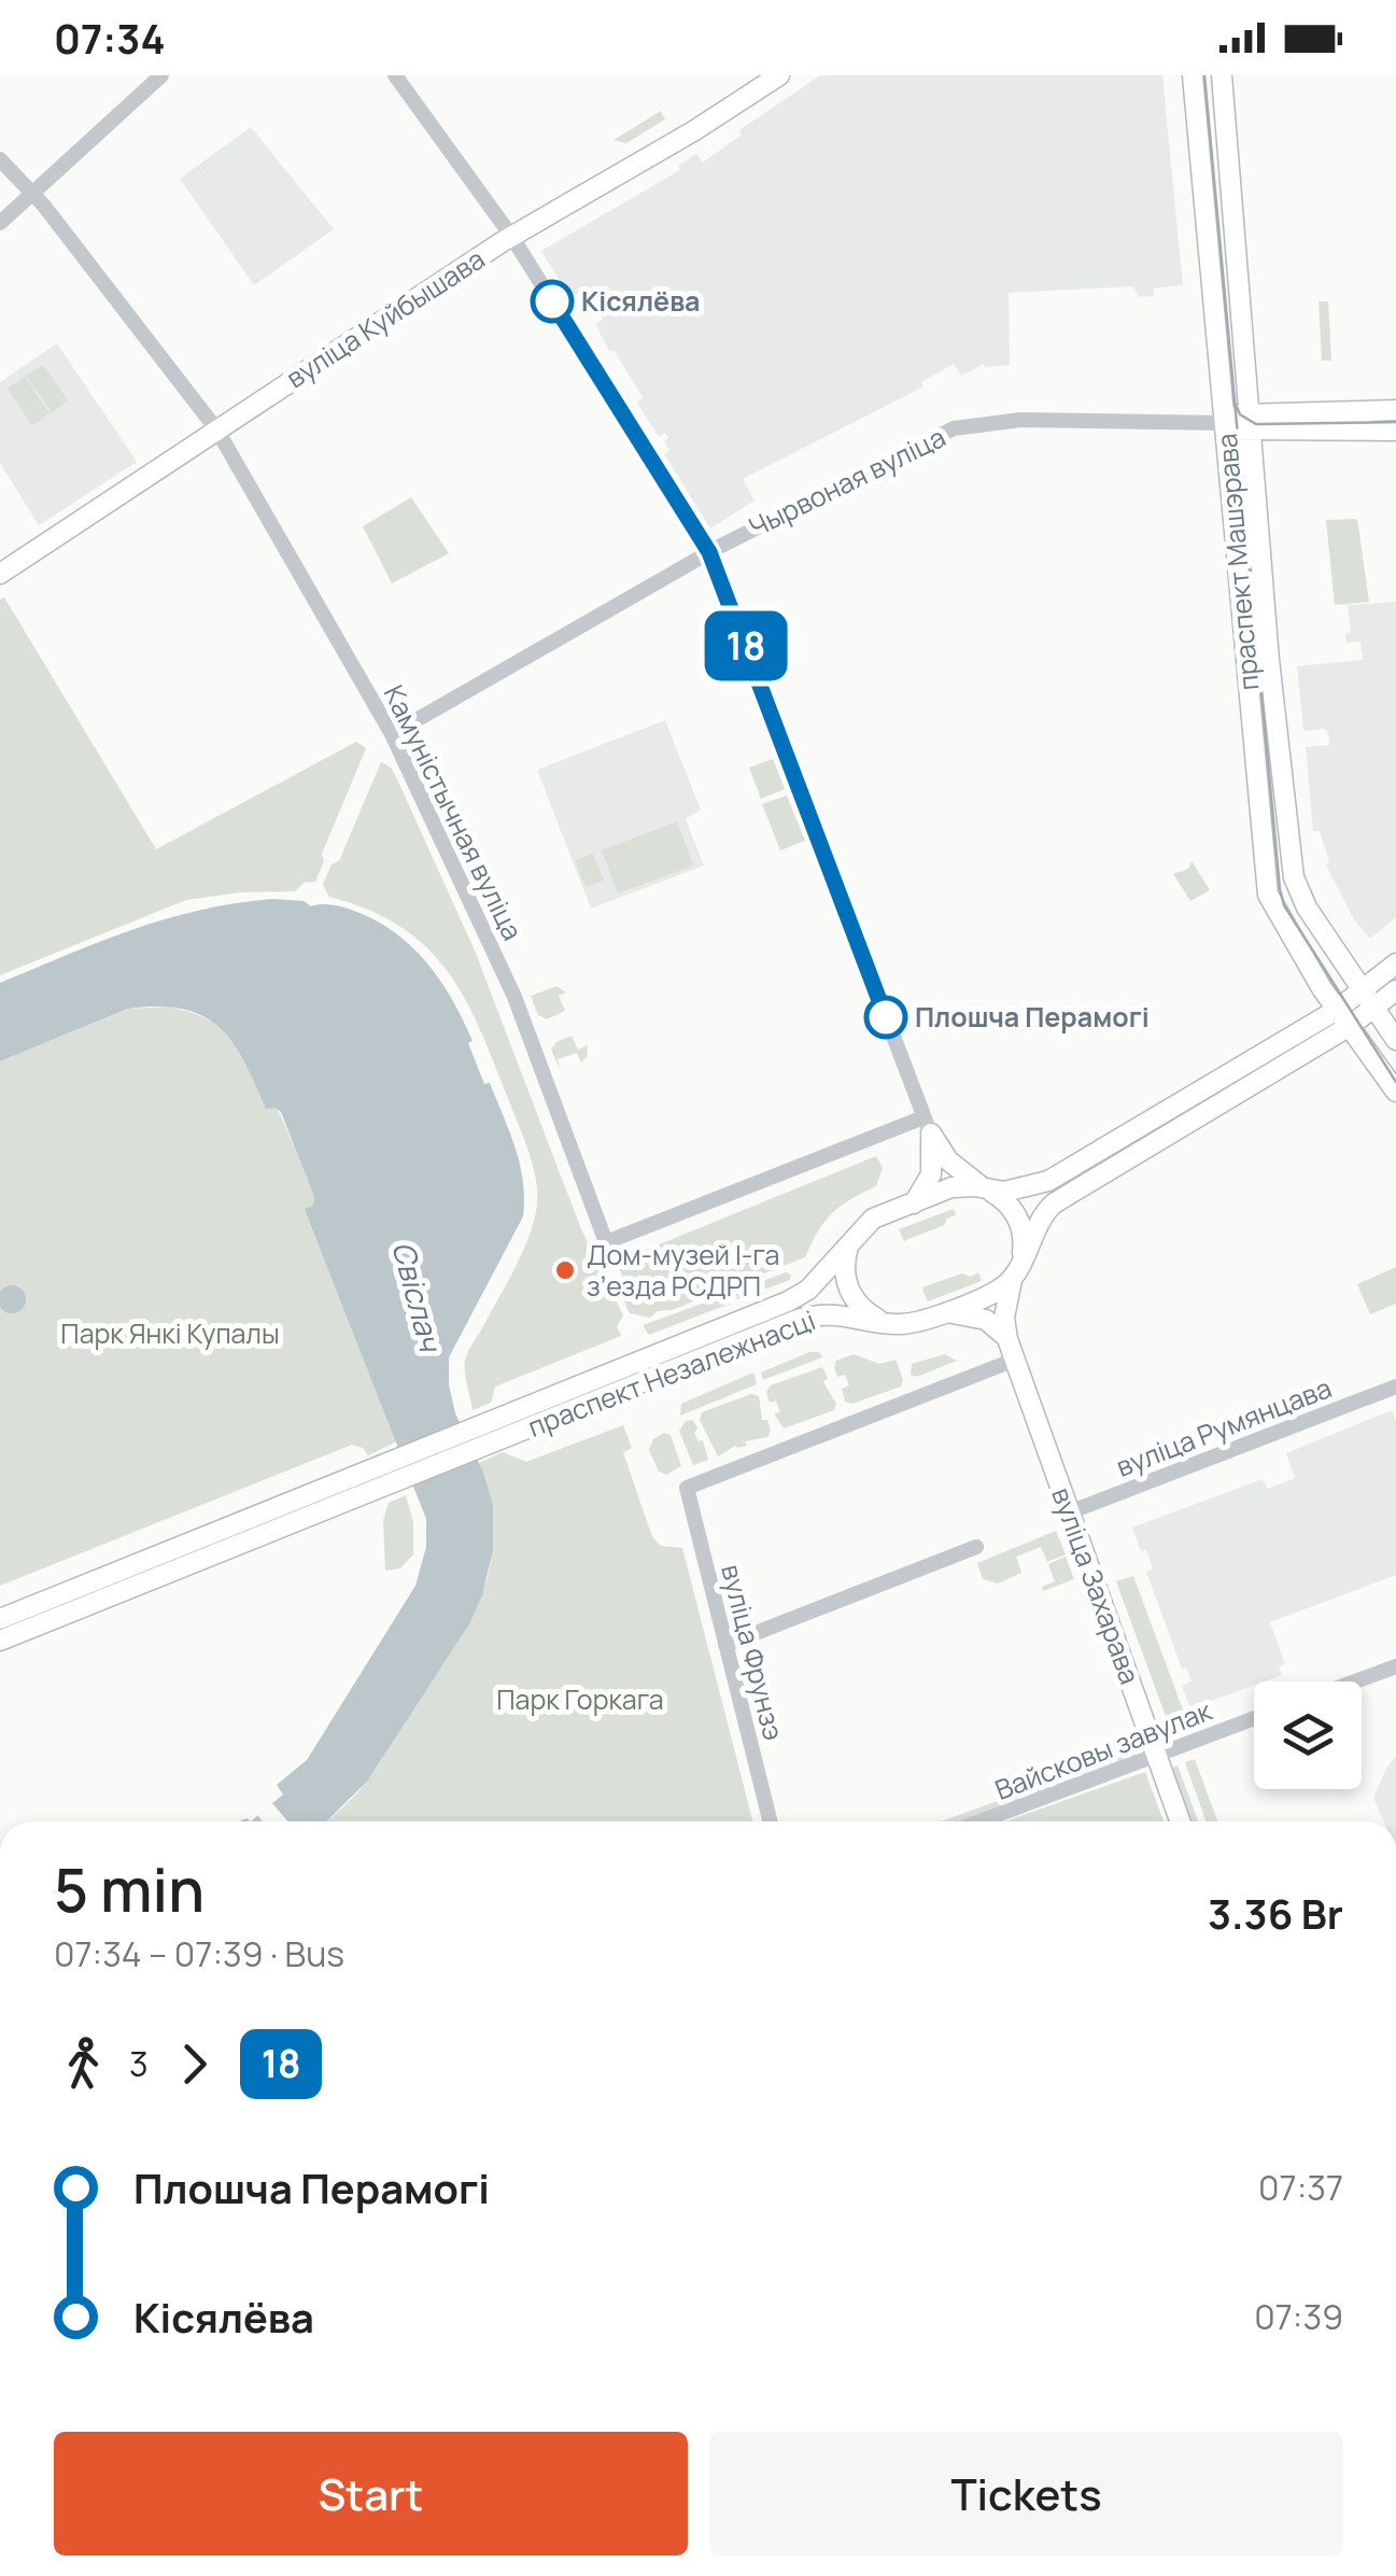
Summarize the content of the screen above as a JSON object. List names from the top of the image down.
{
  "streets": {
    "main road": [
      "вуліца Куйбышава",
      "Чырвоная вуліца",
      "праспект Машэрава",
      "праспект Незалежнасці",
      "вуліца Захарава"
    ],
    "street": [
      "Камуністычная вуліца",
      "вуліца Румянцава",
      "вуліца Фрунзэ",
      "Вайсковы завулак"
    ]
  },
  "crossings": [
    ["вуліца Куйбышава", "Камуністычная вуліца"],
    ["Чырвоная вуліца", "праспект Машэрава"],
    ["Чырвоная вуліца", "Камуністычная вуліца"],
    ["праспект Машэрава", "праспект Незалежнасці"],
    ["вуліца Румянцава", "вуліца Захарава"],
    ["вуліца Захарава", "вуліца Фрунзэ"],
    ["вуліца Захарава", "Вайсковы завулак"]
  ],
  "water": ["Свіслач"],
  "parks": ["Парк Янкі Купалы", "Парк Горкага"],
  "places": ["Кісялёва", "Плошча Перамогі", "Дом-музей I-га зʼезда РСДРП"],
  "lines": ["bus line 18"],
  "page": {
    "status": "07:34",
    "on_map": "18",
    "heading": ["5 min", "07:34 – 07:39 · Bus", "3.36 Br"],
    "legs": ["3", "18"],
    "list": [
      {
        "name": "Плошча Перамогі",
        "value": "07:37"
      },
      {
        "name": "Кісялёва",
        "value": "07:39"
      }
    ],
    "buttons": ["Start", "Tickets"]
  }
}
